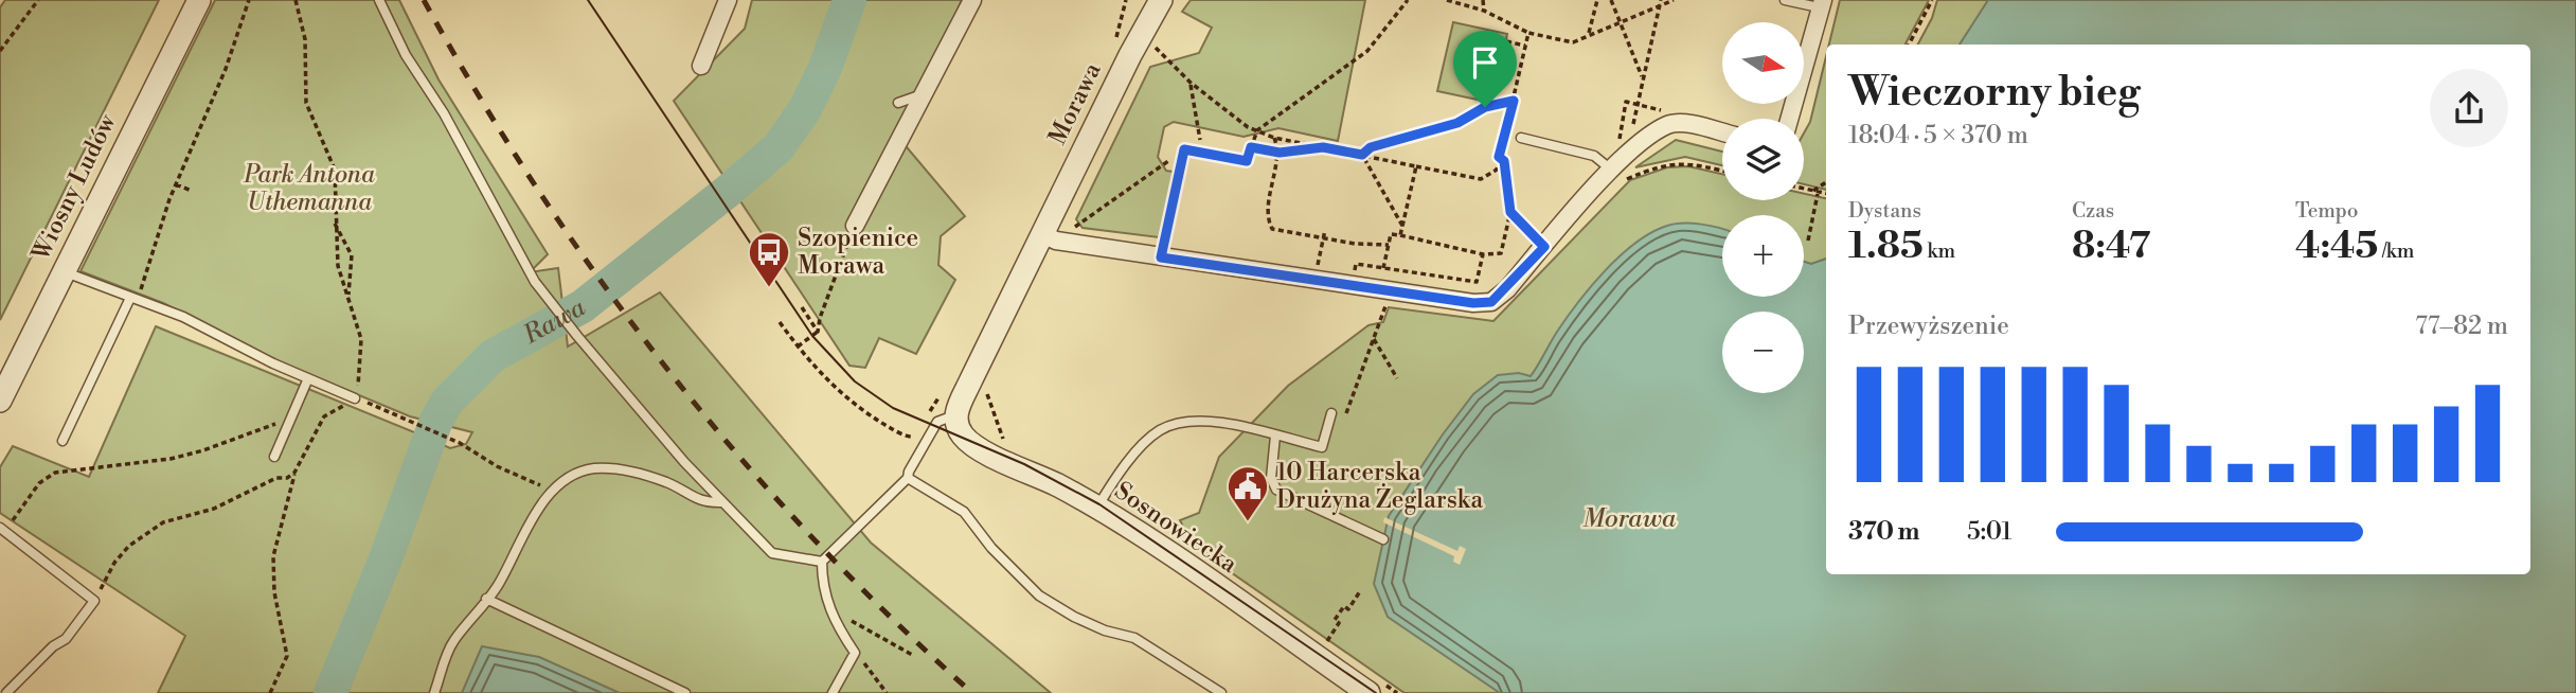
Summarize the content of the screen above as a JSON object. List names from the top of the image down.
{
  "streets": {
    "street": ["Morawa", "Wiosny Ludów", "Sosnowiecka"]
  },
  "crossings": [
    ["Morawa", "Sosnowiecka"]
  ],
  "water": ["Rawa", "Morawa"],
  "parks": ["Park Antona Uthemanna"],
  "places": {
    "bus stop": ["Szopienice Morawa"],
    "public building": ["10 Harcerska Drużyna Żeglarska"]
  },
  "north": "right",
  "page": {
    "map_buttons": ["+", "−"],
    "heading": ["Wieczorny bieg", "18:04 · 5 × 370 m"],
    "stats": [
      ["Dystans", "1.85 km"],
      ["Czas", "8:47"],
      ["Tempo", "4:45 /km"]
    ],
    "chart": ["Przewyższenie", "77–82 m"],
    "list": [
      {
        "name": "370 m",
        "note": "5:01"
      }
    ]
  }
}
